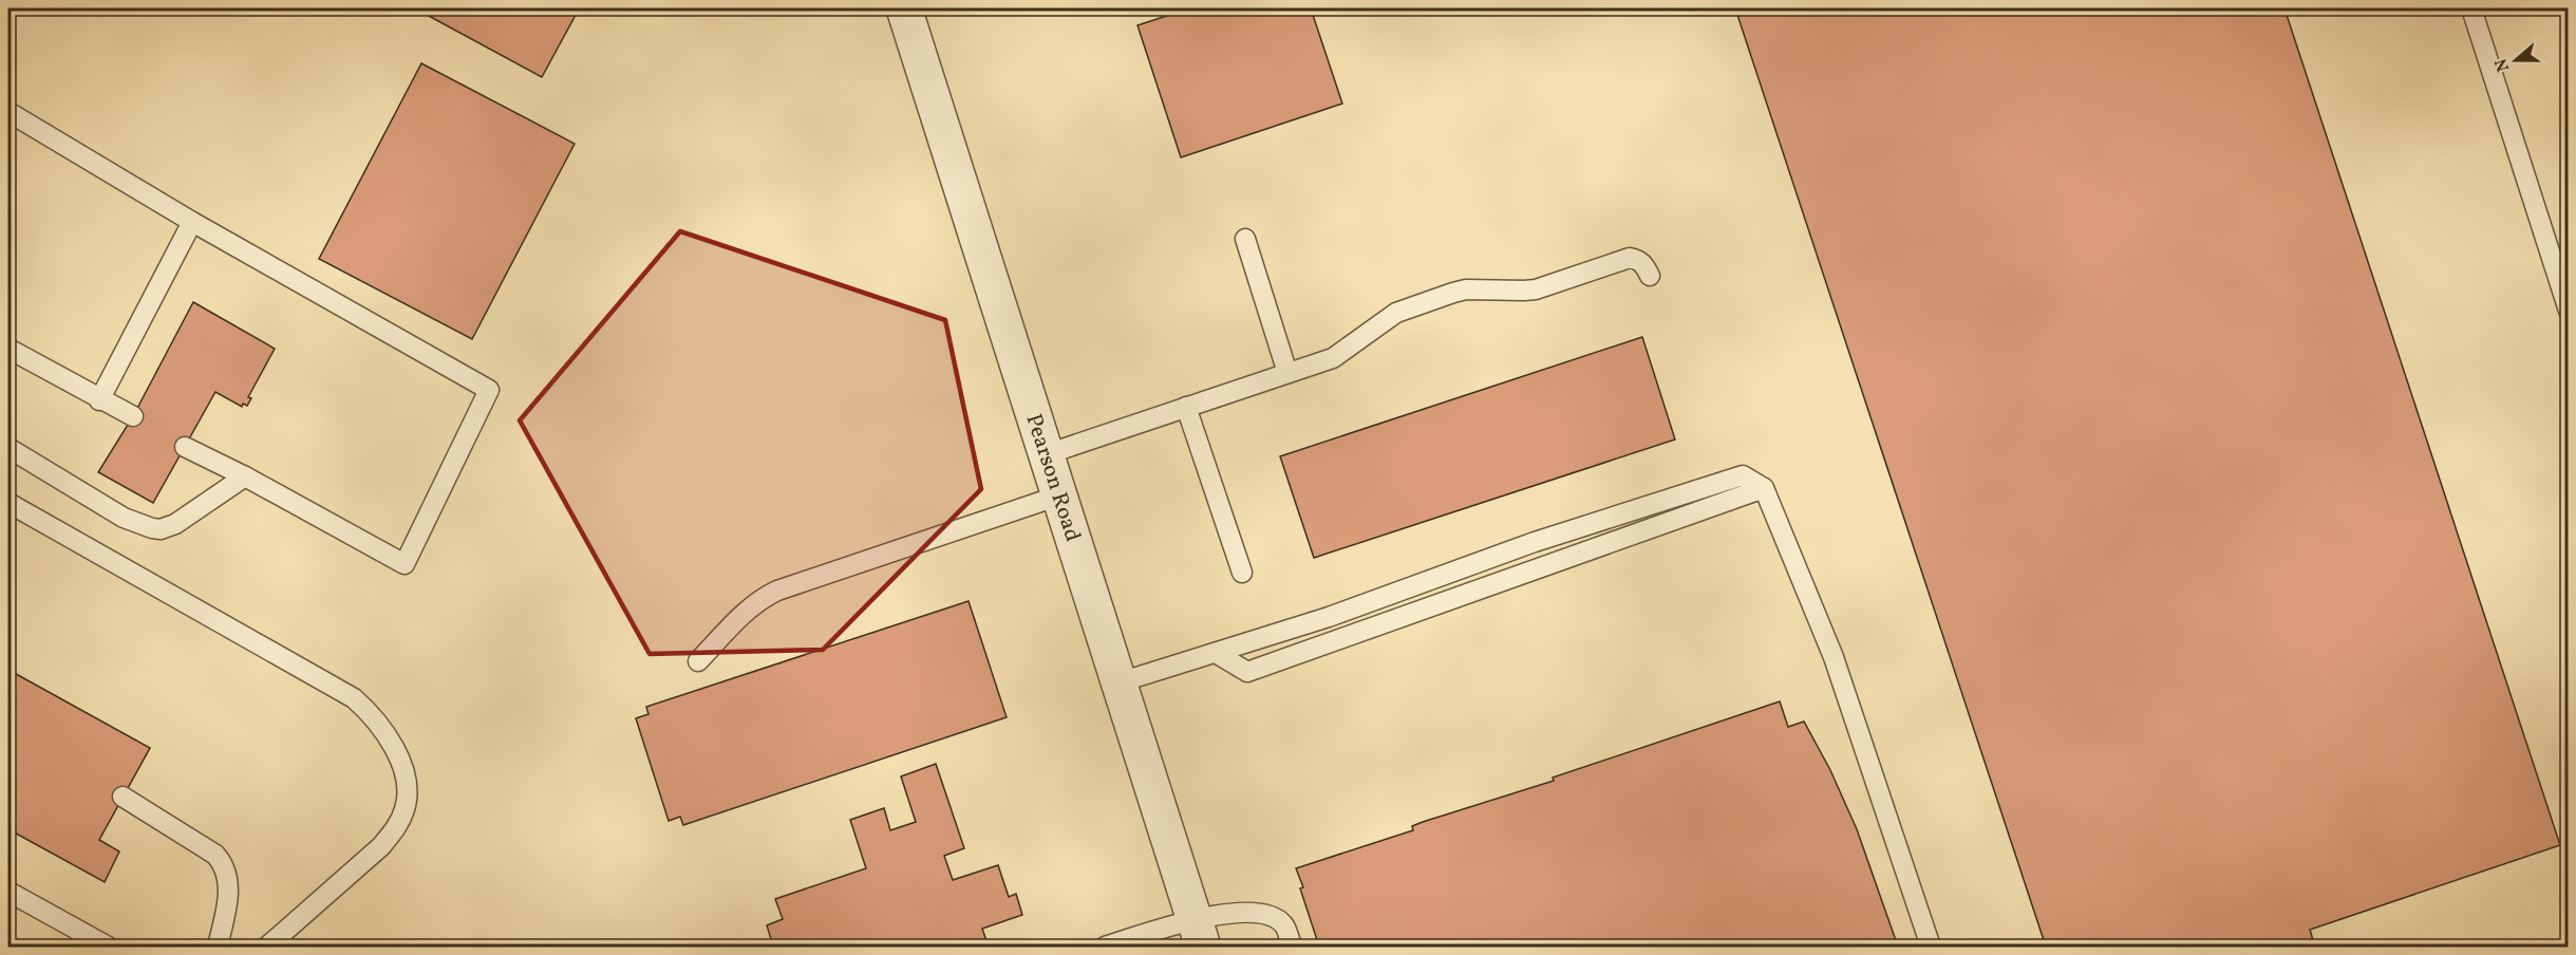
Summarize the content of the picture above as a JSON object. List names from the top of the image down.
{
  "streets": {
    "street": ["Pearson Road"]
  },
  "north": "left"
}
